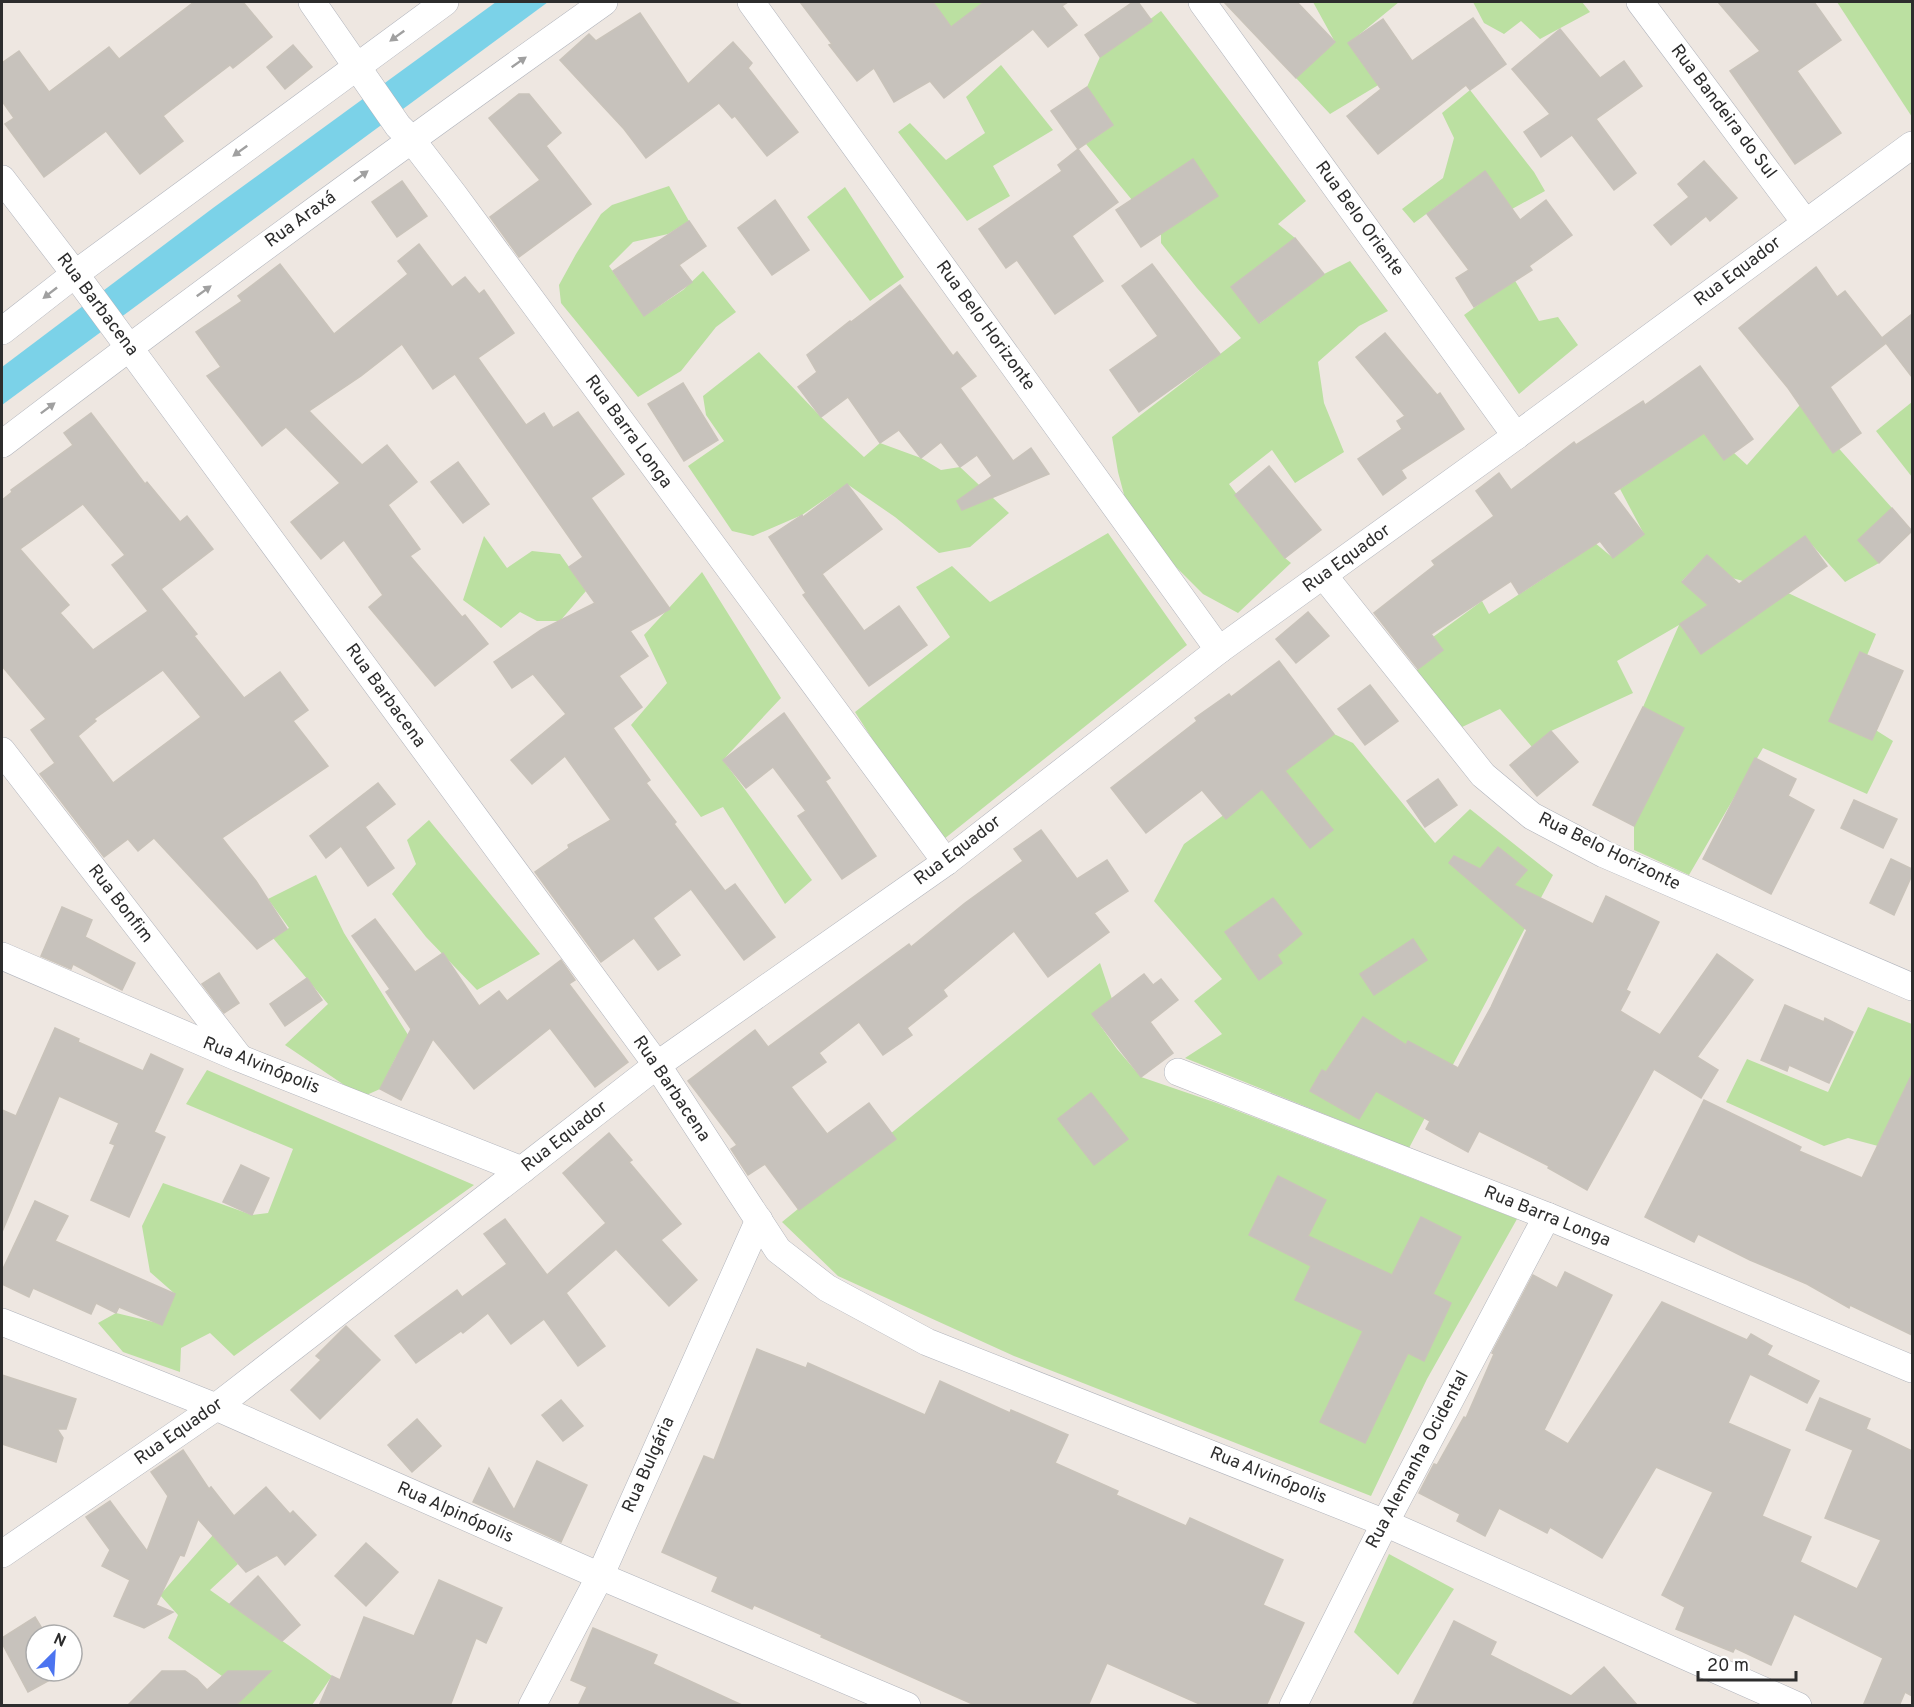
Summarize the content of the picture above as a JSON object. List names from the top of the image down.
{
  "streets": {
    "street": [
      "Rua Bandeira do Sul",
      "Rua Belo Oriente",
      "Rua Araxá",
      "Rua Equador",
      "Rua Barbacena",
      "Rua Belo Horizonte",
      "Rua Barra Longa",
      "Rua Bonfim",
      "Rua Alvinópolis",
      "Rua Alemanha Ocidental",
      "Rua Bulgária",
      "Rua Alpinópolis"
    ]
  },
  "crossings": [
    ["Rua Bandeira do Sul", "Rua Equador"],
    ["Rua Belo Oriente", "Rua Equador"],
    ["Rua Araxá", "Rua Barbacena"],
    ["Rua Araxá", "Rua Barra Longa"],
    ["Rua Equador", "Rua Barbacena"],
    ["Rua Equador", "Rua Belo Horizonte"],
    ["Rua Equador", "Rua Barra Longa"],
    ["Rua Equador", "Rua Alvinópolis"],
    ["Rua Equador", "Rua Alpinópolis"],
    ["Rua Barbacena", "Rua Alvinópolis"],
    ["Rua Barbacena", "Rua Bulgária"],
    ["Rua Barra Longa", "Rua Alemanha Ocidental"],
    ["Rua Bonfim", "Rua Alvinópolis"],
    ["Rua Alvinópolis", "Rua Alemanha Ocidental"],
    ["Rua Alvinópolis", "Rua Bulgária"],
    ["Rua Bulgária", "Rua Alpinópolis"]
  ],
  "scale_bar": "20 m",
  "north": "top right"
}
